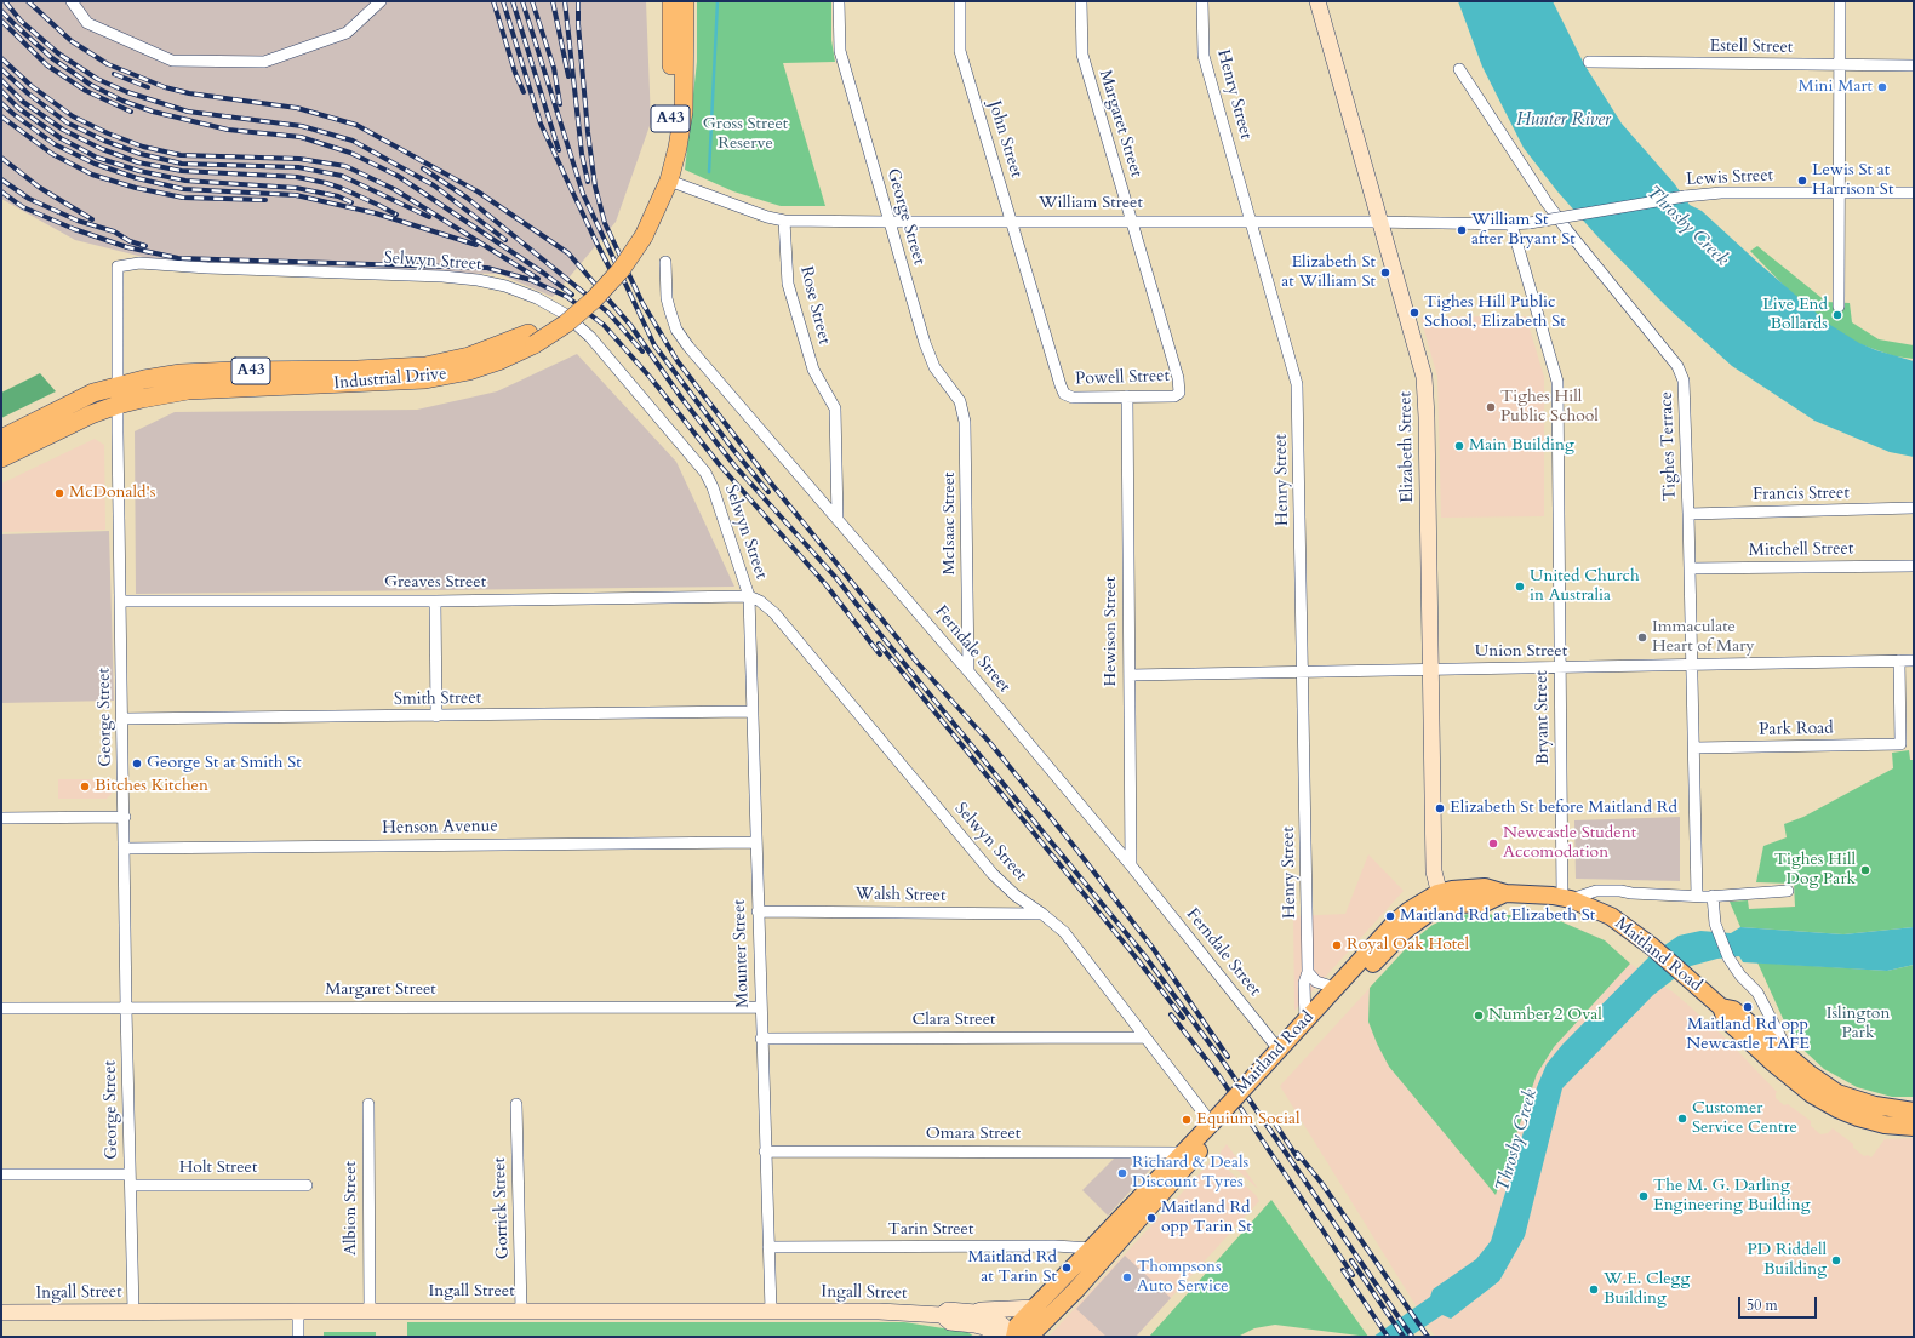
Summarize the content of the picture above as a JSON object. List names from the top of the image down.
{
  "streets": {
    "highway": ["A43", "Industrial Drive"],
    "main road": ["Elizabeth Street", "Maitland Road", "Ingall Street"],
    "street": [
      "Estell Street",
      "Henry Street",
      "Margaret Street",
      "John Street",
      "Lewis Street",
      "William Street",
      "George Street",
      "Selwyn Street",
      "Rose Street",
      "Powell Street",
      "Tighes Terrace",
      "Francis Street",
      "McIsaac Street",
      "Mitchell Street",
      "Greaves Street",
      "Hewison Street",
      "Ferndale Street",
      "Union Street",
      "Smith Street",
      "Bryant Street",
      "Park Road",
      "Henson Avenue",
      "Walsh Street",
      "Mounter Street",
      "Clara Street",
      "Omara Street",
      "Holt Street",
      "Albion Street",
      "Gorrick Street",
      "Tarin Street"
    ]
  },
  "crossings": [
    ["Henry Street", "William Street"],
    ["Henry Street", "Union Street"],
    ["Henry Street", "Maitland Road"],
    ["Margaret Street", "William Street"],
    ["Margaret Street", "George Street"],
    ["Margaret Street", "Powell Street"],
    ["Margaret Street", "Mounter Street"],
    ["John Street", "William Street"],
    ["John Street", "Powell Street"],
    ["Lewis Street", "William Street"],
    ["Lewis Street", "Bryant Street"],
    ["William Street", "George Street"],
    ["William Street", "Rose Street"],
    ["William Street", "Industrial Drive"],
    ["William Street", "Elizabeth Street"],
    ["William Street", "Bryant Street"],
    ["George Street", "Selwyn Street"],
    ["George Street", "Industrial Drive"],
    ["George Street", "McIsaac Street"],
    ["George Street", "Greaves Street"],
    ["George Street", "Smith Street"],
    ["George Street", "Henson Avenue"],
    ["George Street", "Holt Street"],
    ["George Street", "Ingall Street"],
    ["Selwyn Street", "Greaves Street"],
    ["Selwyn Street", "Walsh Street"],
    ["Selwyn Street", "Mounter Street"],
    ["Selwyn Street", "Maitland Road"],
    ["Selwyn Street", "Clara Street"],
    ["Rose Street", "Ferndale Street"],
    ["Powell Street", "Hewison Street"],
    ["Tighes Terrace", "Francis Street"],
    ["Tighes Terrace", "Mitchell Street"],
    ["Tighes Terrace", "Union Street"],
    ["Tighes Terrace", "Park Road"],
    ["Elizabeth Street", "Union Street"],
    ["Elizabeth Street", "Maitland Road"],
    ["McIsaac Street", "Ferndale Street"],
    ["Greaves Street", "Mounter Street"],
    ["Hewison Street", "Ferndale Street"],
    ["Hewison Street", "Union Street"],
    ["Ferndale Street", "Maitland Road"],
    ["Union Street", "Bryant Street"],
    ["Union Street", "Park Road"],
    ["Smith Street", "Mounter Street"],
    ["Bryant Street", "Maitland Road"],
    ["Henson Avenue", "Mounter Street"],
    ["Walsh Street", "Mounter Street"],
    ["Mounter Street", "Clara Street"],
    ["Mounter Street", "Omara Street"],
    ["Mounter Street", "Tarin Street"],
    ["Mounter Street", "Ingall Street"],
    ["Maitland Road", "Omara Street"],
    ["Maitland Road", "Tarin Street"],
    ["Maitland Road", "Ingall Street"],
    ["Albion Street", "Ingall Street"],
    ["Gorrick Street", "Ingall Street"]
  ],
  "water": ["Hunter River", "Throsby Creek"],
  "parks": ["Gross Street Reserve", "Islington Park"],
  "places": [
    "Mini Mart",
    "Lewis St at Harrison St",
    "William St after Bryant St",
    "Elizabeth St at William St",
    "Tighes Hill Public School, Elizabeth St",
    "Live End Bollards",
    "Tighes Hill Public School",
    "Main Building",
    "McDonald's",
    "United Church in Australia",
    "Immaculate Heart of Mary",
    "George St at Smith St",
    "Bitches Kitchen",
    "Elizabeth St before Maitland Rd",
    "Newcastle Student Accomodation",
    "Tighes Hill Dog Park",
    "Maitland Rd at Elizabeth St",
    "Royal Oak Hotel",
    "Maitland Rd opp Newcastle TAFE",
    "Number 2 Oval",
    "Customer Service Centre",
    "Equium Social",
    "Richard & Deals Discount Tyres",
    "The M. G. Darling Engineering Building",
    "Maitland Rd opp Tarin St",
    "PD Riddell Building",
    "Maitland Rd at Tarin St",
    "Thompsons Auto Service",
    "W.E. Clegg Building"
  ],
  "scale_bar": "50 m"
}
